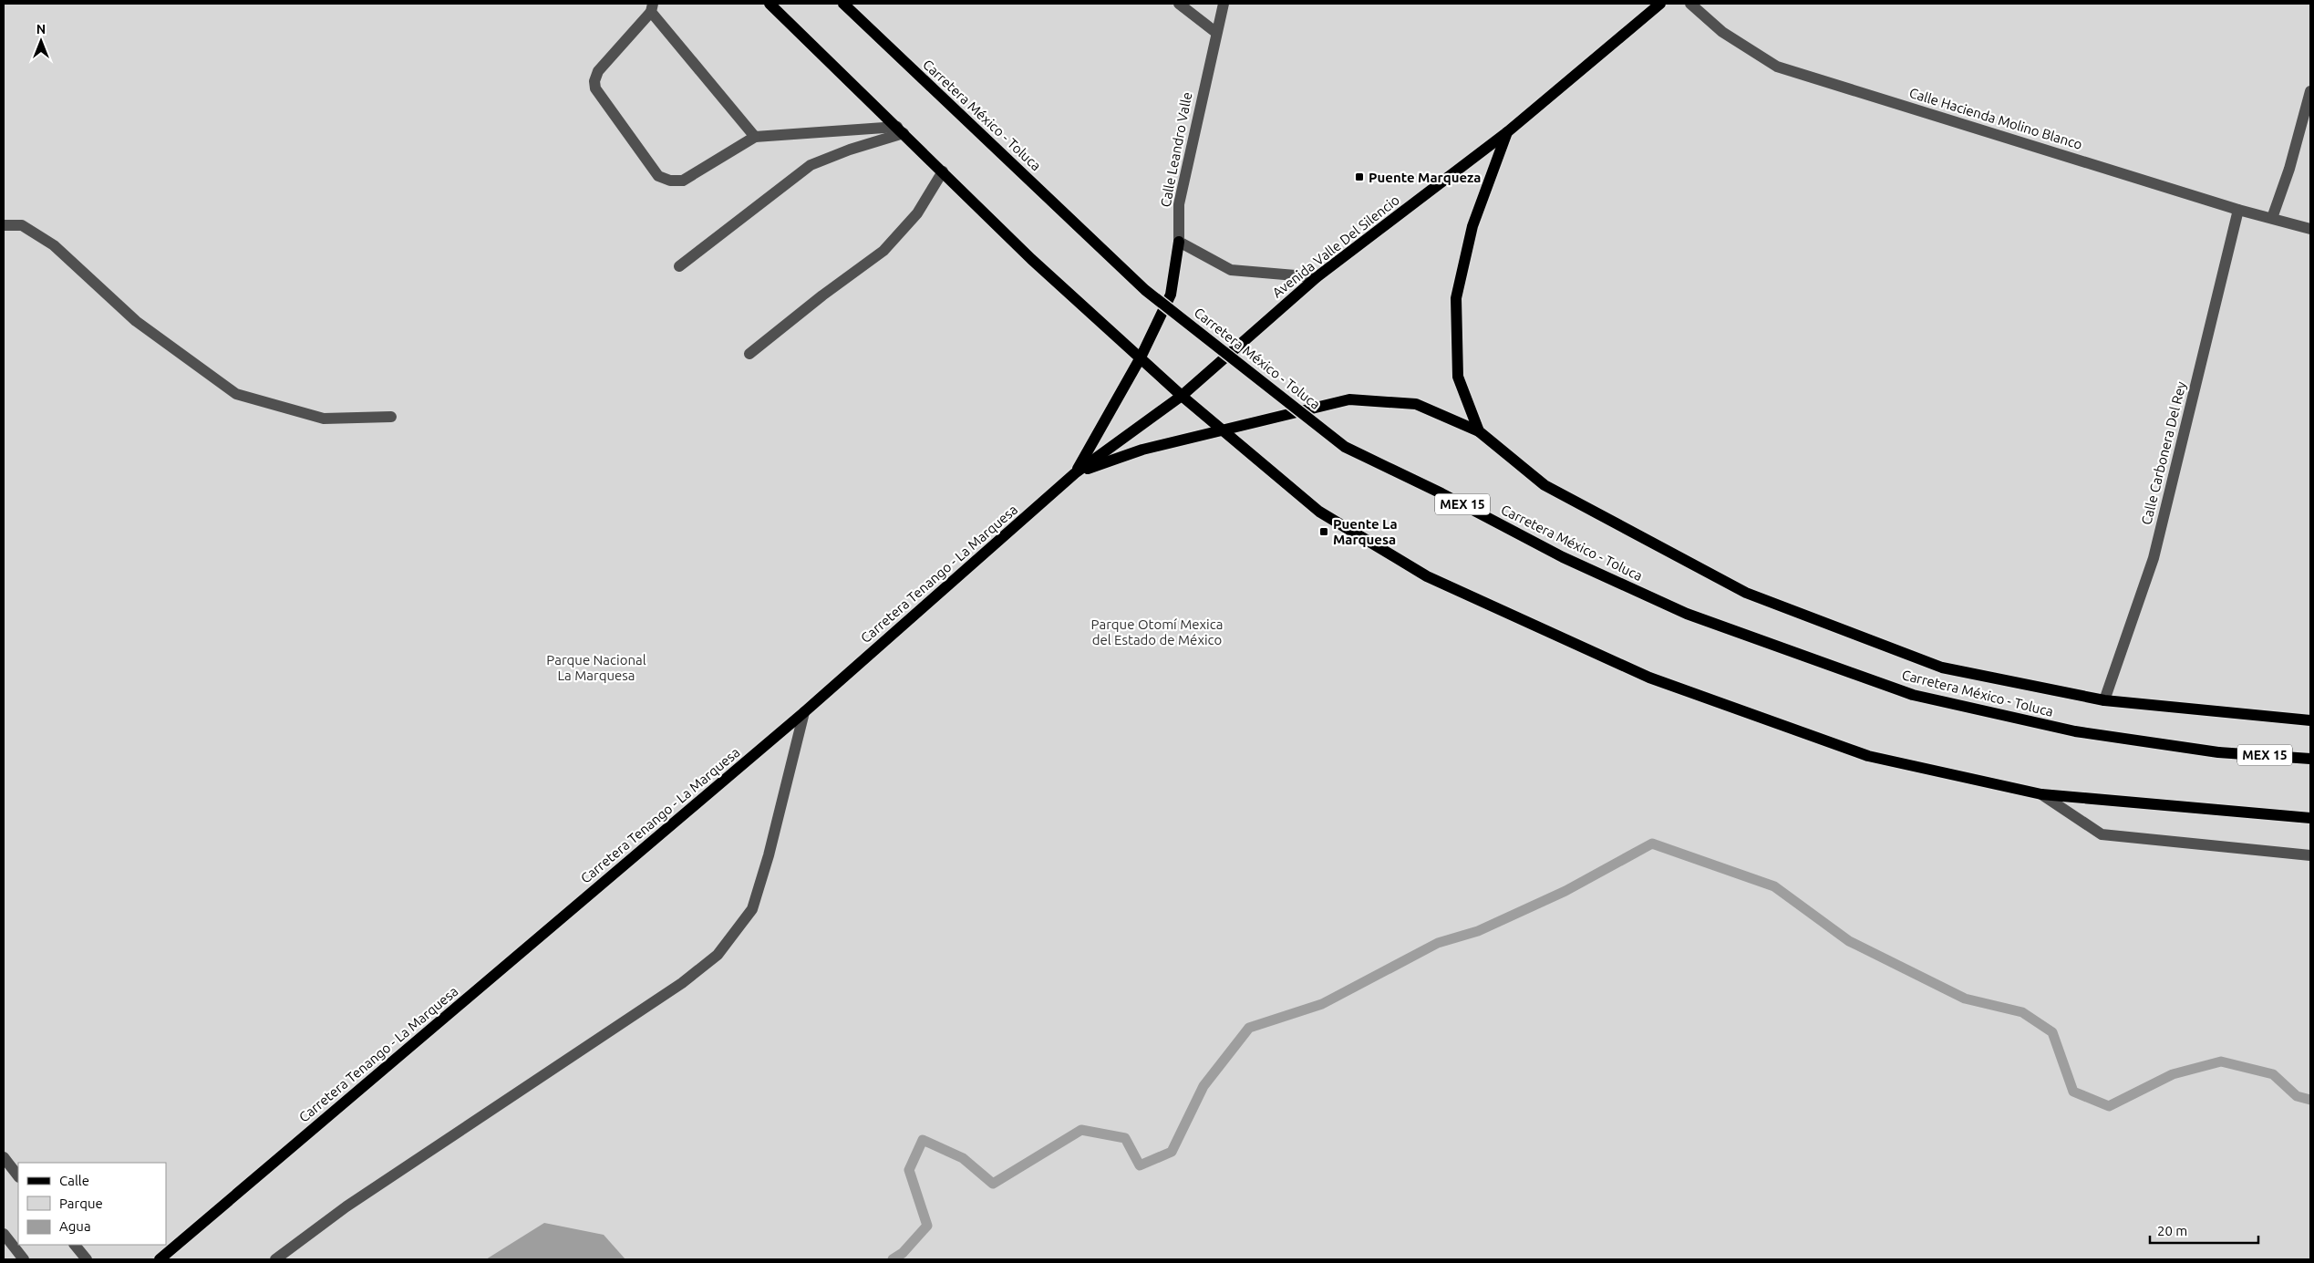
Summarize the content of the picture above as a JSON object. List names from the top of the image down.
{
  "streets": {
    "main road": [
      "Carretera México - Toluca",
      "Avenida Valle Del Silencio",
      "MEX 15",
      "Carretera Tenango - La Marquesa"
    ],
    "street": ["Calle Hacienda Molino Blanco", "Calle Leandro Valle", "Calle Carbonera Del Rey"]
  },
  "crossings": [
    ["Calle Hacienda Molino Blanco", "Calle Carbonera Del Rey"],
    ["Avenida Valle Del Silencio", "Carretera Tenango - La Marquesa"]
  ],
  "parks": ["Parque Otomí Mexica del Estado de México", "Parque Nacional La Marquesa"],
  "places": {
    "transit": ["Puente Marqueza", "Puente La Marquesa"]
  },
  "legend": ["Calle", "Parque", "Agua"],
  "scale_bar": "20 m",
  "north": "top"
}
